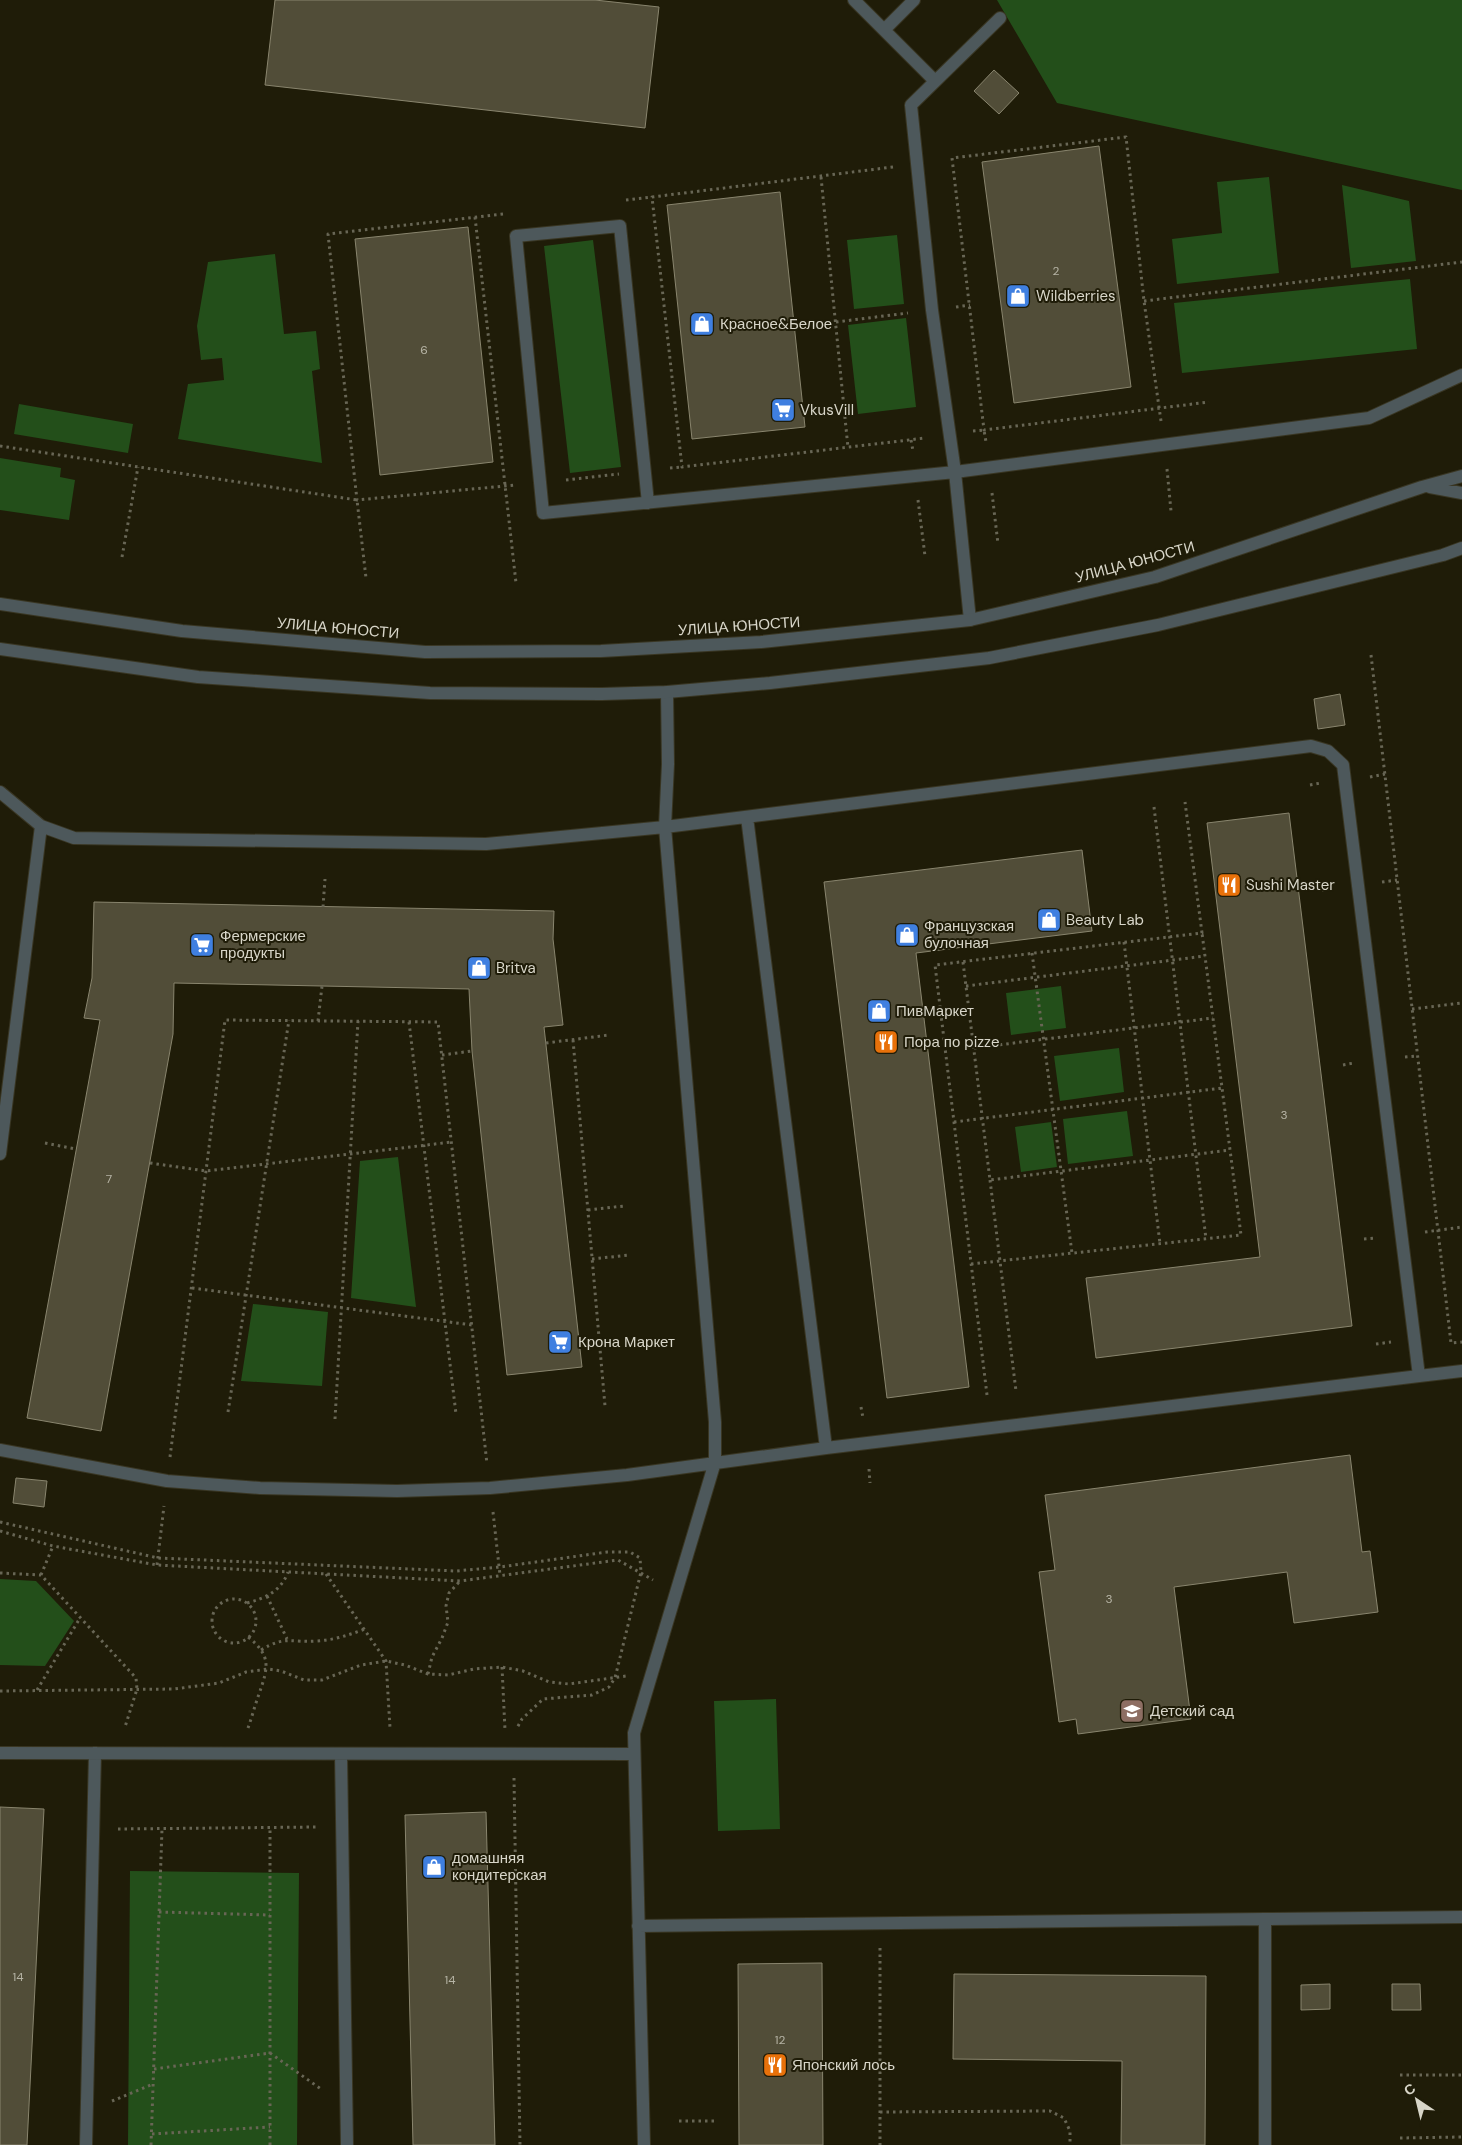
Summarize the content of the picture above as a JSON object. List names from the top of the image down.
{
  "streets": {
    "street": ["УЛИЦА ЮНОСТИ"]
  },
  "places": {
    "shop": [
      "Wildberries",
      "Красное&Белое",
      "Beauty Lab",
      "Французская булочная",
      "Britva",
      "ПивМаркет",
      "домашняя кондитерская"
    ],
    "supermarket": ["VkusVill", "Фермерские продукты", "Крона Маркет"],
    "restaurant": ["Sushi Master", "Пора по pizze", "Японский лось"],
    "school or university": ["Детский сад"]
  },
  "house_numbers": [
    "2",
    "6",
    "3",
    "7",
    "3",
    "14",
    "14",
    "12"
  ],
  "north": "top left"
}
